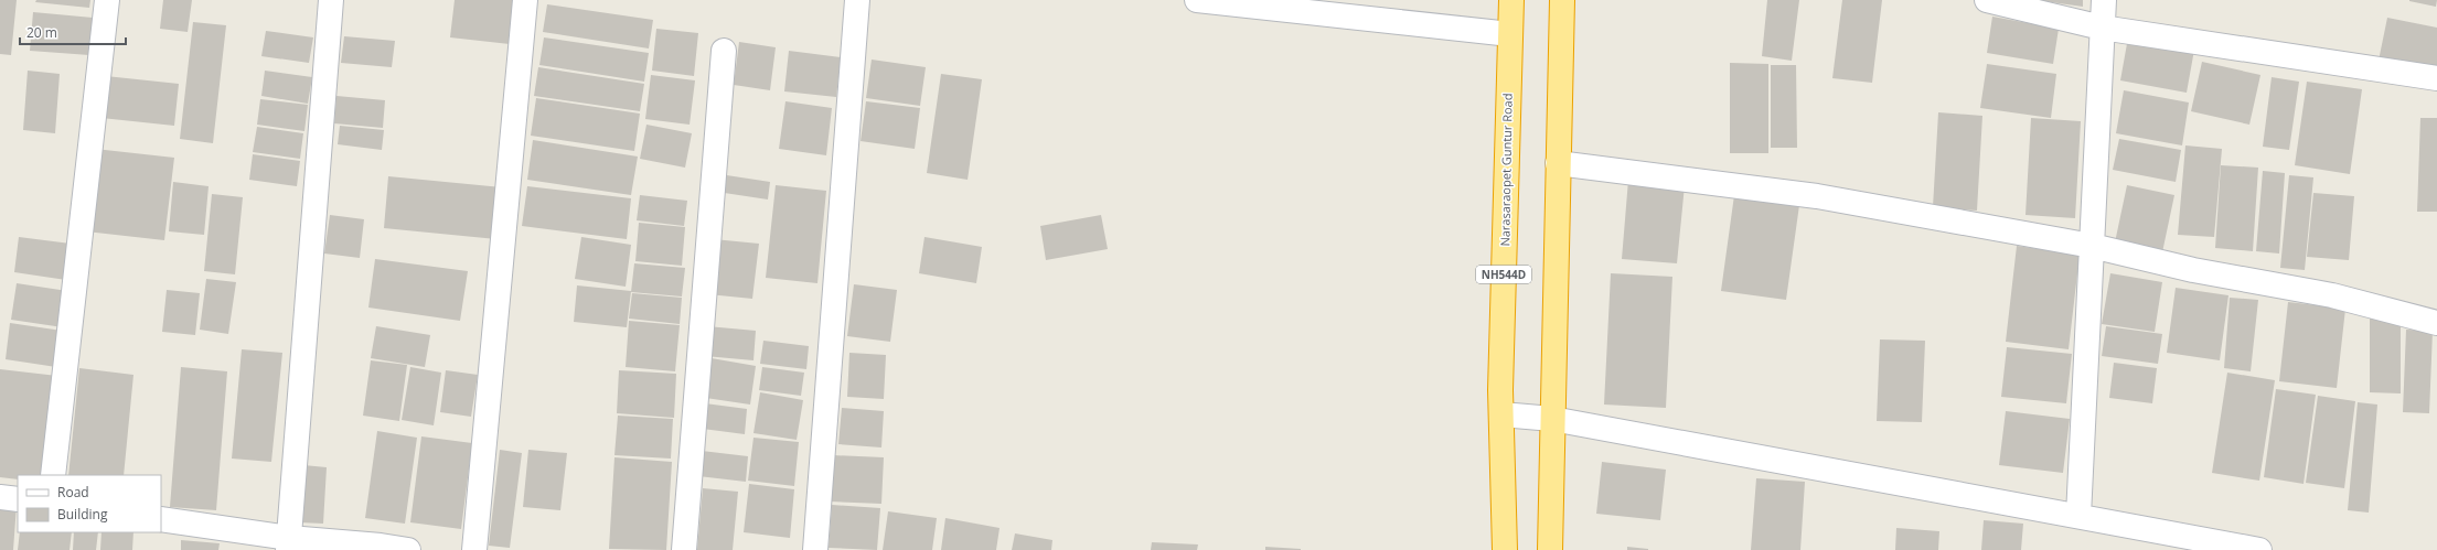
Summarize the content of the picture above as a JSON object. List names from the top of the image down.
{
  "streets": {
    "highway": ["Narasaraopet Guntur Road", "NH544D"]
  },
  "legend": ["Road", "Building"],
  "scale_bar": "20 m"
}
